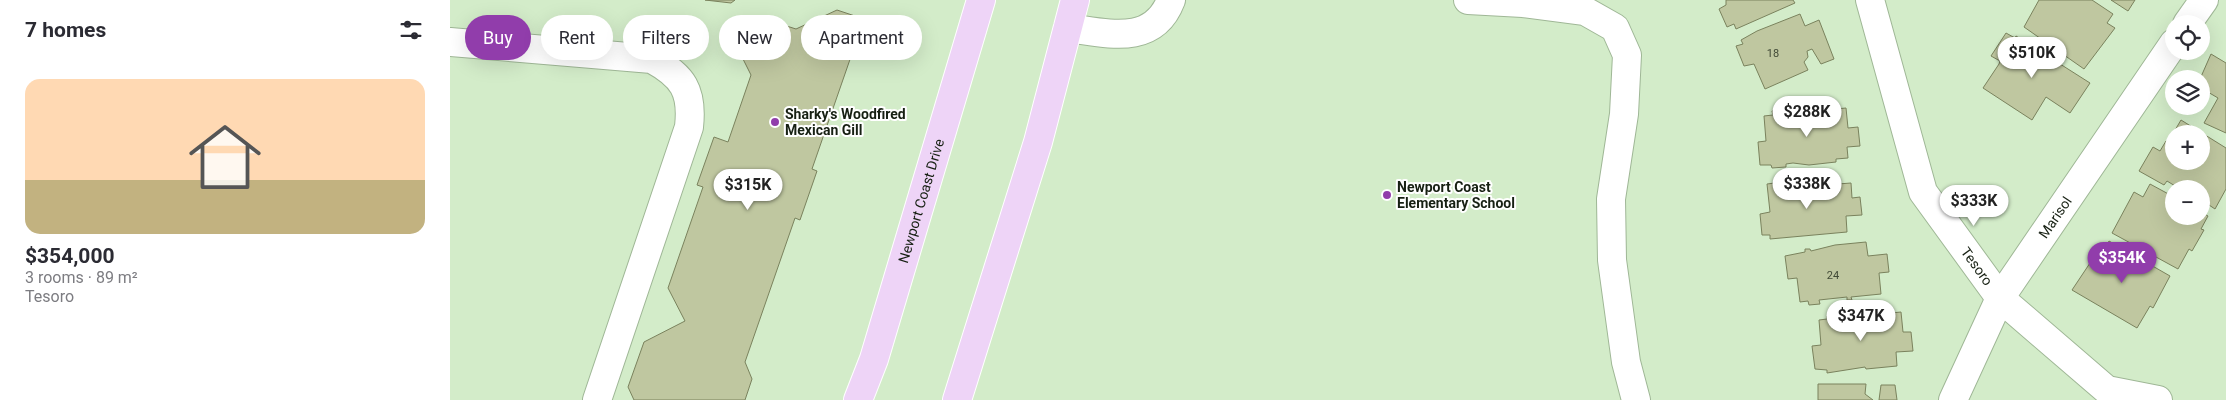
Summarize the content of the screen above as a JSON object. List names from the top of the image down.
{
  "streets": {
    "main road": ["Newport Coast Drive"],
    "street": ["Marisol", "Tesoro"]
  },
  "crossings": [
    ["Marisol", "Tesoro"]
  ],
  "places": ["Sharky's Woodfired Mexican Gill", "Newport Coast Elementary School"],
  "house_numbers": ["18", "24"],
  "page": {
    "heading": "7 homes",
    "map_buttons": ["+", "−"],
    "chip": [
      "Buy",
      "Rent",
      "Filters",
      "New",
      "Apartment"
    ],
    "price": [
      "$510K",
      "$288K",
      "$338K",
      "$315K",
      "$333K",
      "$354K",
      "$347K"
    ],
    "list": [
      {
        "name": "$354,000",
        "note": "3 rooms · 89 m² · Tesoro"
      }
    ]
  }
}
